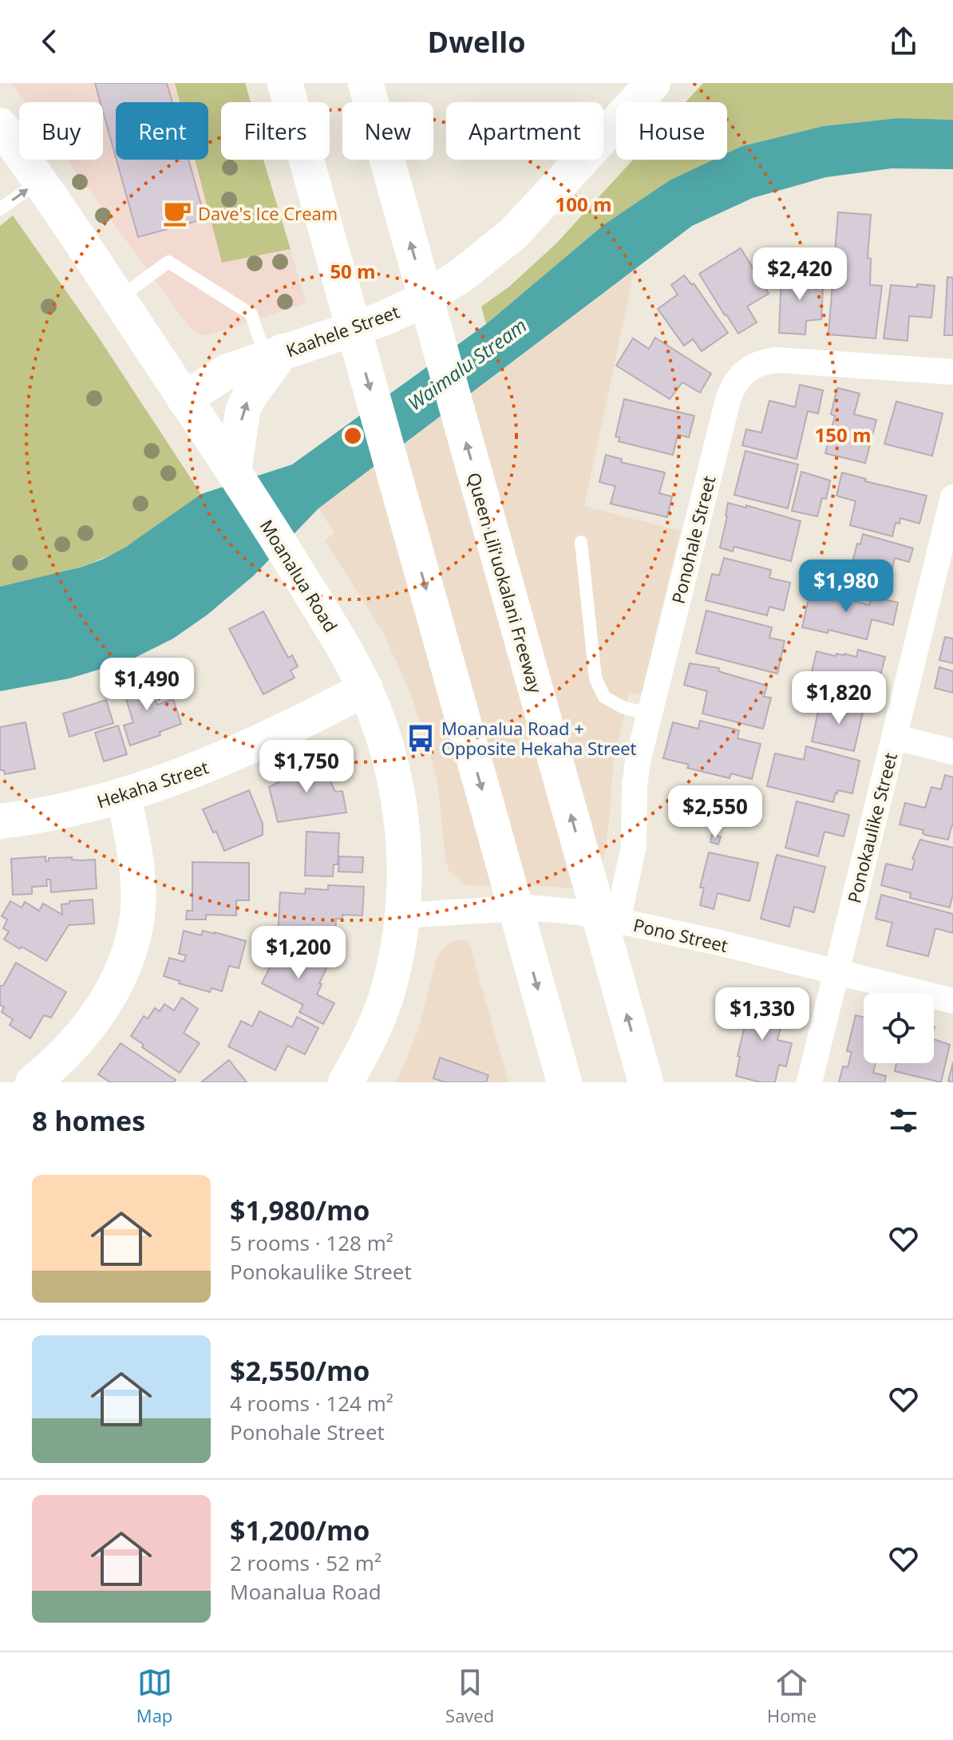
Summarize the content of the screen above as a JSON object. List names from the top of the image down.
{
  "streets": {
    "main road": [
      "Kaahele Street",
      "Moanalua Road",
      "Queen Liliʻuokalani Freeway",
      "Hekaha Street"
    ],
    "street": ["Ponohale Street", "Ponokaulike Street", "Pono Street"]
  },
  "crossings": [
    ["Kaahele Street", "Moanalua Road"],
    ["Ponohale Street", "Pono Street"],
    ["Moanalua Road", "Hekaha Street"],
    ["Moanalua Road", "Pono Street"],
    ["Ponokaulike Street", "Pono Street"]
  ],
  "water": ["Waimalu Stream"],
  "places": {
    "cafe": ["Dave's Ice Cream"],
    "bus stop": ["Moanalua Road + Opposite Hekaha Street"]
  },
  "page": {
    "header": "Dwello",
    "chip": [
      "Buy",
      "Rent",
      "Filters",
      "New",
      "Apartment",
      "House"
    ],
    "price": [
      "$2,420",
      "$1,980",
      "$1,490",
      "$1,820",
      "$1,750",
      "$2,550",
      "$1,200",
      "$1,330"
    ],
    "heading": "8 homes",
    "list": [
      {
        "name": "$1,980/mo",
        "note": "5 rooms · 128 m² · Ponokaulike Street"
      },
      {
        "name": "$2,550/mo",
        "note": "4 rooms · 124 m² · Ponohale Street"
      },
      {
        "name": "$1,200/mo",
        "note": "2 rooms · 52 m² · Moanalua Road"
      }
    ],
    "tabs": ["Map", "Saved", "Home"]
  },
  "rings": ["100 m", "50 m", "150 m"]
}
